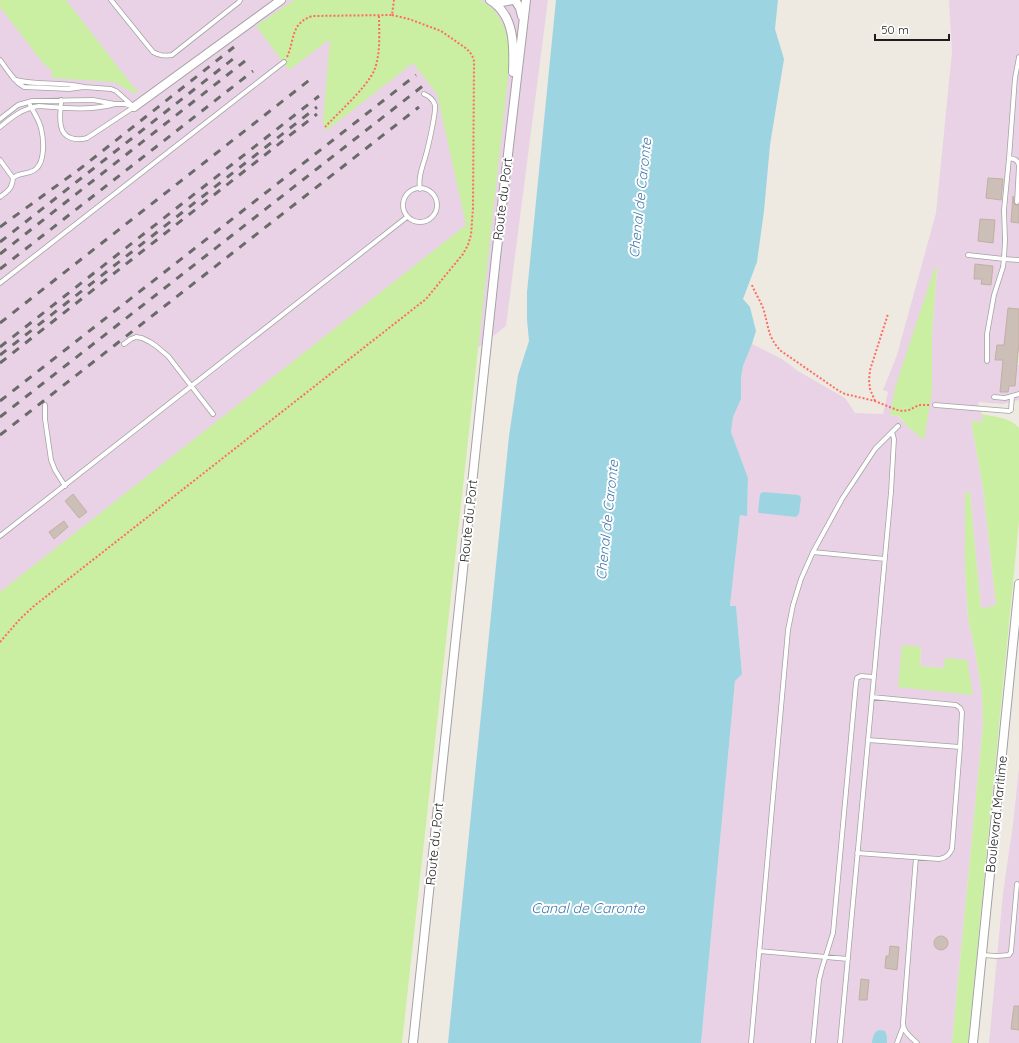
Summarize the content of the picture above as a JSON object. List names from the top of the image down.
{
  "streets": {
    "street": ["Route du Port", "Boulevard Maritime"]
  },
  "water": ["Chenal de Caronte", "Canal de Caronte"],
  "scale_bar": "50 m"
}
